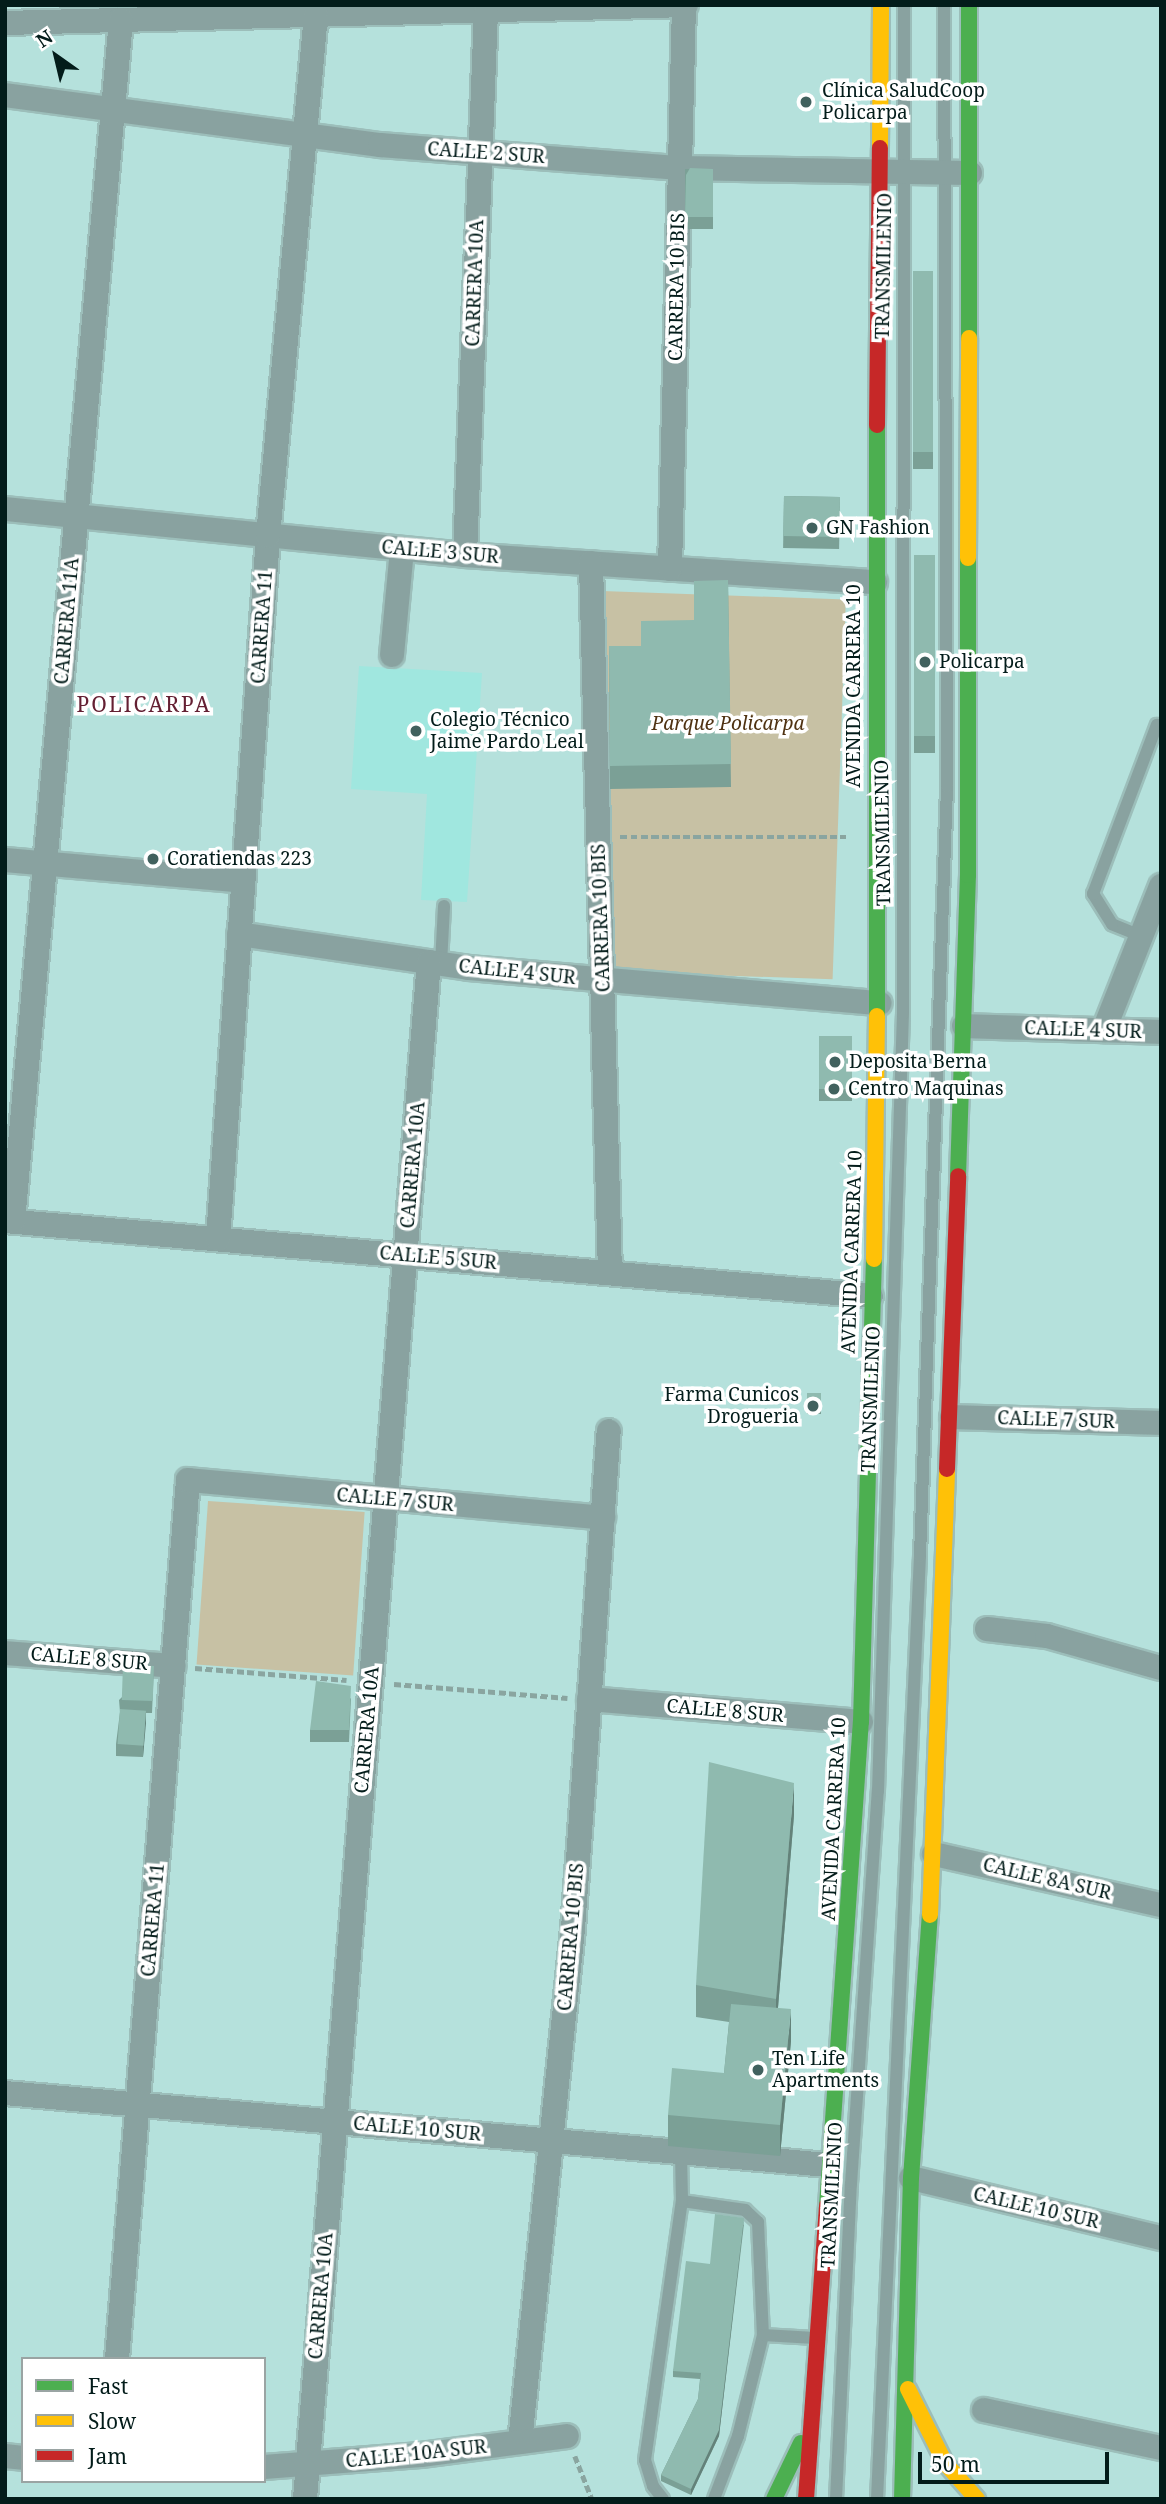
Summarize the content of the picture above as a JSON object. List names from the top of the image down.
{
  "streets": {
    "main road": ["AVENIDA CARRERA 10"],
    "street": [
      "CALLE 2 SUR",
      "CARRERA 10A",
      "CARRERA 10 BIS",
      "CALLE 3 SUR",
      "CARRERA 11A",
      "CARRERA 11",
      "CALLE 4 SUR",
      "CALLE 5 SUR",
      "CALLE 7 SUR",
      "CALLE 8 SUR",
      "CALLE 8A SUR",
      "CALLE 10 SUR",
      "CALLE 10A SUR"
    ],
    "lane": ["TRANSMILENIO"]
  },
  "crossings": [
    ["CALLE 2 SUR", "TRANSMILENIO"],
    ["CALLE 2 SUR", "CARRERA 10A"],
    ["CALLE 2 SUR", "CARRERA 10 BIS"],
    ["CALLE 2 SUR", "CARRERA 11A"],
    ["CALLE 2 SUR", "CARRERA 11"],
    ["CALLE 2 SUR", "AVENIDA CARRERA 10"],
    ["CARRERA 10A", "CALLE 3 SUR"],
    ["CARRERA 10A", "CALLE 4 SUR"],
    ["CARRERA 10A", "CALLE 5 SUR"],
    ["CARRERA 10A", "CALLE 7 SUR"],
    ["CARRERA 10A", "CALLE 10 SUR"],
    ["CARRERA 10A", "CALLE 10A SUR"],
    ["CARRERA 10 BIS", "CALLE 3 SUR"],
    ["CARRERA 10 BIS", "CALLE 4 SUR"],
    ["CARRERA 10 BIS", "CALLE 5 SUR"],
    ["CARRERA 10 BIS", "CALLE 7 SUR"],
    ["CARRERA 10 BIS", "CALLE 8 SUR"],
    ["CARRERA 10 BIS", "CALLE 10 SUR"],
    ["CARRERA 10 BIS", "CALLE 10A SUR"],
    ["CALLE 3 SUR", "CARRERA 11A"],
    ["CALLE 3 SUR", "CARRERA 11"],
    ["CALLE 3 SUR", "AVENIDA CARRERA 10"],
    ["CARRERA 11A", "CALLE 5 SUR"],
    ["CARRERA 11", "CALLE 4 SUR"],
    ["CARRERA 11", "CALLE 5 SUR"],
    ["CARRERA 11", "CALLE 7 SUR"],
    ["CARRERA 11", "CALLE 8 SUR"],
    ["CARRERA 11", "CALLE 10 SUR"],
    ["AVENIDA CARRERA 10", "CALLE 4 SUR"],
    ["AVENIDA CARRERA 10", "CALLE 5 SUR"],
    ["AVENIDA CARRERA 10", "CALLE 8 SUR"],
    ["AVENIDA CARRERA 10", "CALLE 10 SUR"]
  ],
  "districts": ["POLICARPA"],
  "parks": ["Parque Policarpa"],
  "places": [
    "Clínica SaludCoop Policarpa",
    "GN Fashion",
    "Policarpa",
    "Colegio Técnico Jaime Pardo Leal",
    "Coratiendas 223",
    "Deposita Berna",
    "Centro Maquinas",
    "Farma Cunicos Drogueria",
    "Ten Life Apartments"
  ],
  "legend": ["Fast", "Slow", "Jam"],
  "scale_bar": "50 m",
  "north": "top left"
}
